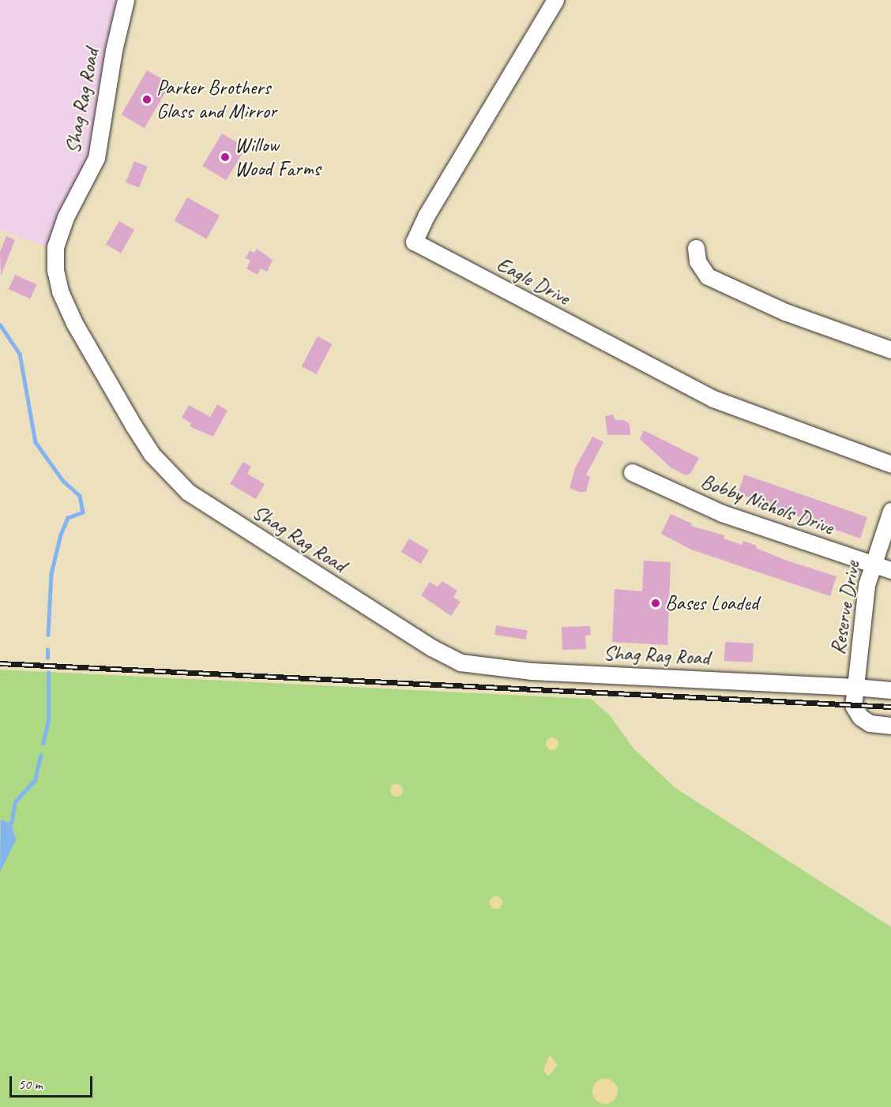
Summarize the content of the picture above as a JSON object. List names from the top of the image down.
{
  "streets": {
    "street": [
      "Shag Rag Road",
      "Eagle Drive",
      "Bobby Nichols Drive",
      "Reserve Drive"
    ]
  },
  "crossings": [
    ["Shag Rag Road", "Reserve Drive"],
    ["Bobby Nichols Drive", "Reserve Drive"]
  ],
  "places": ["Parker Brothers Glass and Mirror", "Willow Wood Farms", "Bases Loaded"],
  "scale_bar": "50 m"
}
